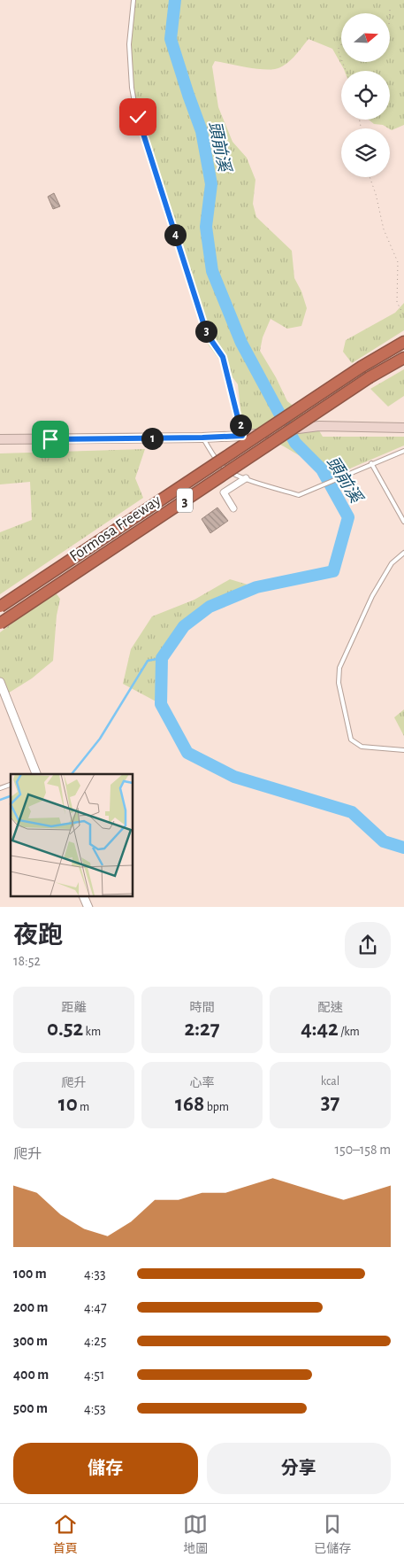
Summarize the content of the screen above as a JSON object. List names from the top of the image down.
{
  "streets": {
    "highway": ["3", "Formosa Freeway"]
  },
  "water": ["頭前溪"],
  "north": "right",
  "page": {
    "pins": [
      "4",
      "3",
      "2",
      "1"
    ],
    "heading": ["夜跑", "18:52"],
    "stats": [
      ["距離", "0.52 km"],
      ["時間", "2:27"],
      ["配速", "4:42 /km"],
      ["爬升", "10 m"],
      ["心率", "168 bpm"],
      ["kcal", "37"]
    ],
    "chart": ["爬升", "150–158 m"],
    "list": [
      {
        "name": "100 m",
        "note": "4:33"
      },
      {
        "name": "200 m",
        "note": "4:47"
      },
      {
        "name": "300 m",
        "note": "4:25"
      },
      {
        "name": "400 m",
        "note": "4:51"
      },
      {
        "name": "500 m",
        "note": "4:53"
      }
    ],
    "buttons": ["儲存", "分享"],
    "tabs": ["首頁", "地圖", "已儲存"]
  }
}
